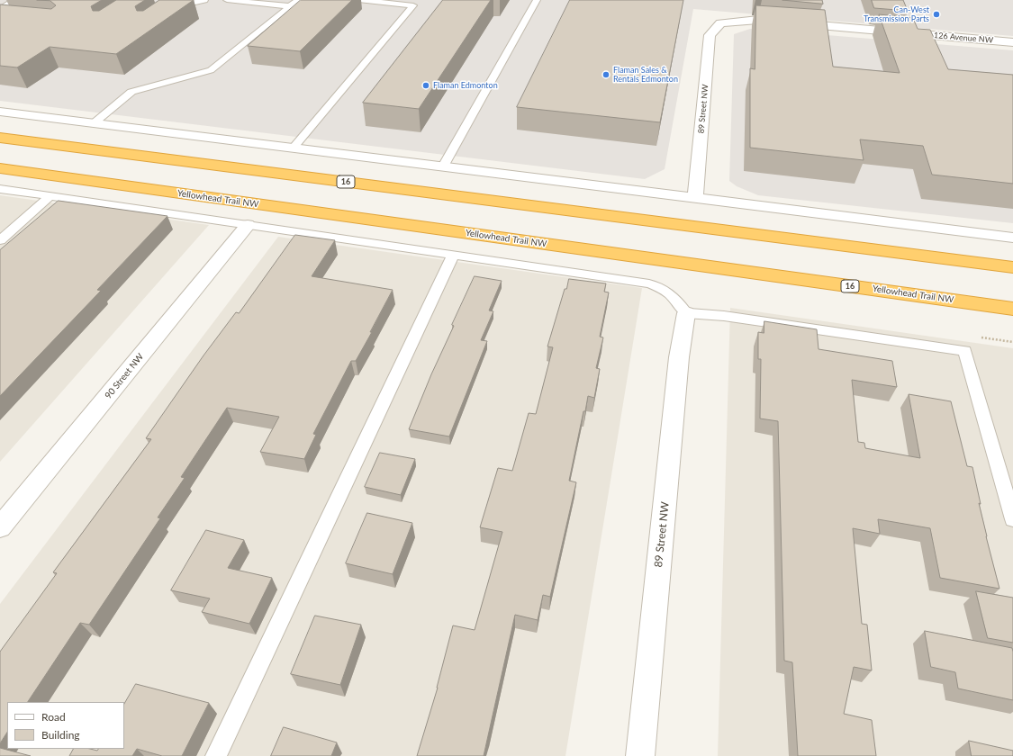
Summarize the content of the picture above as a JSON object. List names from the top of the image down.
{
  "streets": {
    "highway": ["16", "Yellowhead Trail NW"],
    "street": ["126 Avenue NW", "89 Street NW", "90 Street NW"]
  },
  "crossings": [
    ["126 Avenue NW", "89 Street NW"]
  ],
  "places": ["Can-West Transmission Parts", "Flaman Sales & Rentals Edmonton", "Flaman Edmonton"],
  "legend": ["Road", "Building"]
}
